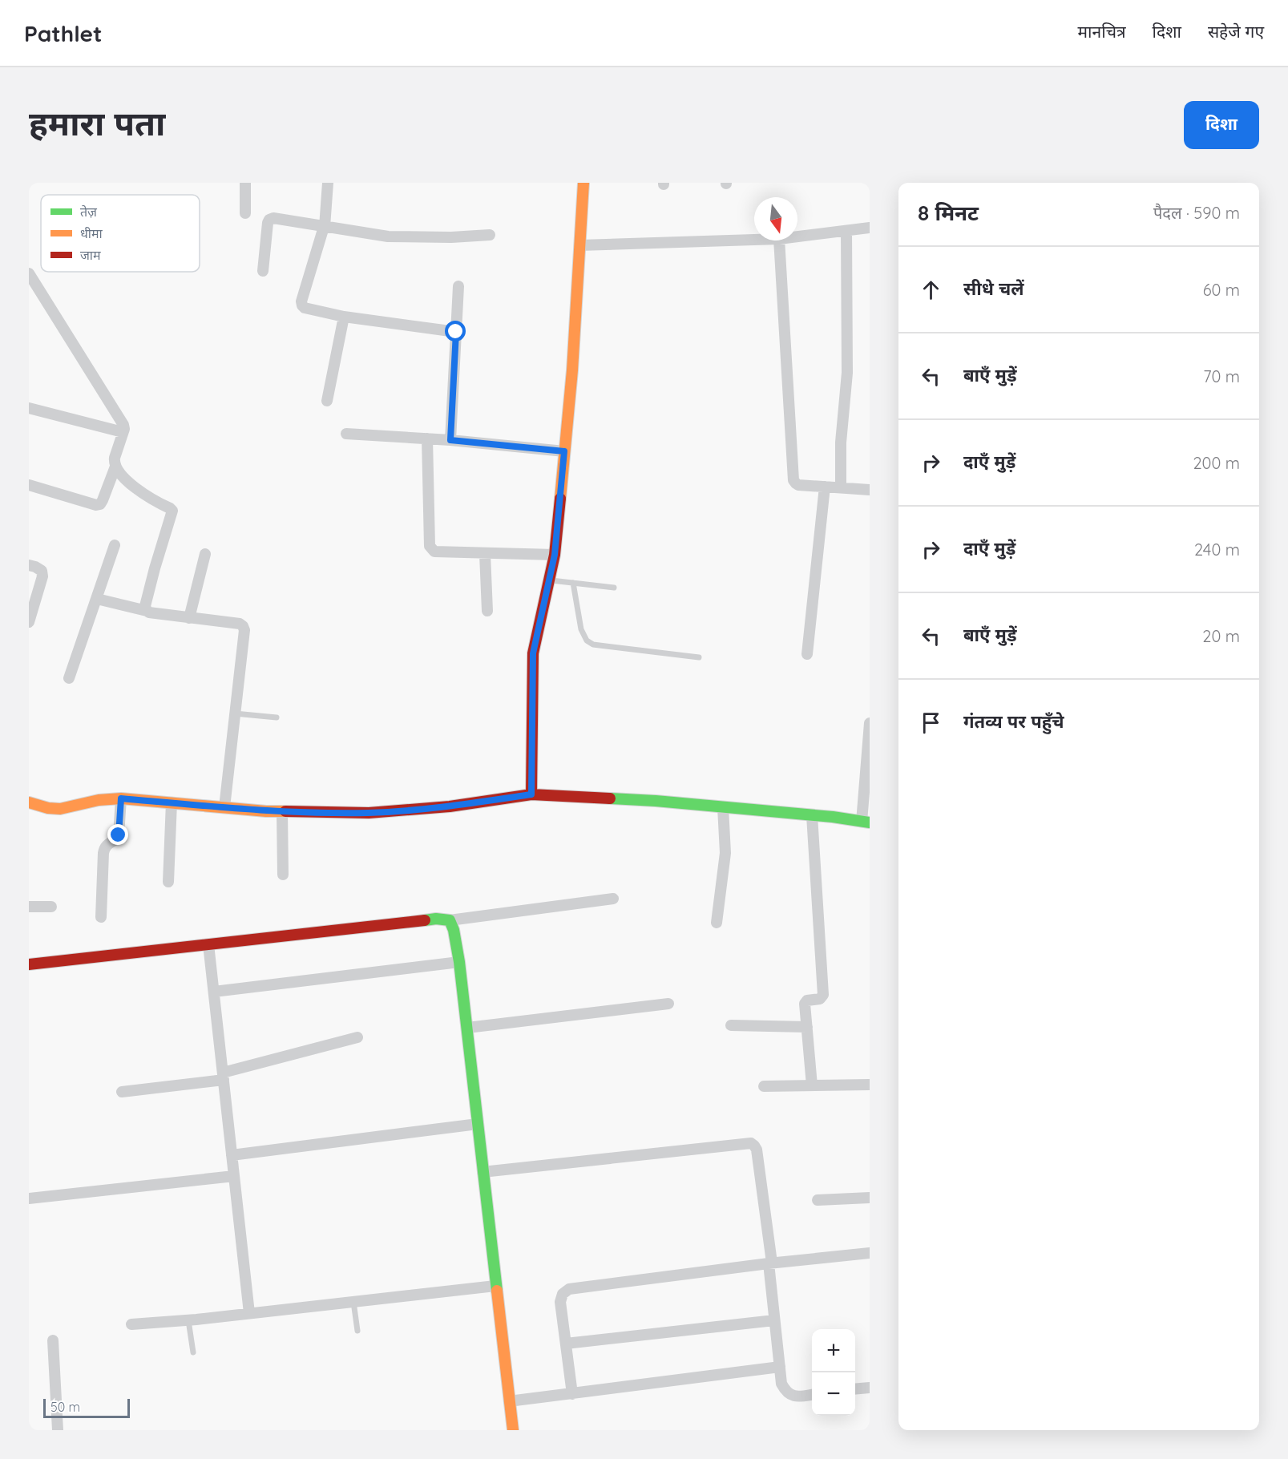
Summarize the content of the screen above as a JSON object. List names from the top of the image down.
{
  "legend": ["तेज़", "धीमा", "जाम"],
  "scale_bar": "50 m",
  "north": "bottom",
  "page": {
    "header": "Pathlet",
    "nav": ["मानचित्र", "दिशा", "सहेजे गए"],
    "buttons": "दिशा",
    "title": "हमारा पता",
    "heading": ["8 मिनट", "पैदल · 590 m"],
    "list": [
      ["सीधे चलें", "60 m"],
      ["बाएँ मुड़ें", "70 m"],
      ["दाएँ मुड़ें", "200 m"],
      ["दाएँ मुड़ें", "240 m"],
      ["बाएँ मुड़ें", "20 m"],
      "गंतव्य पर पहुँचे"
    ],
    "map_buttons": ["+", "−"],
    "scale": "50 m"
  }
}
